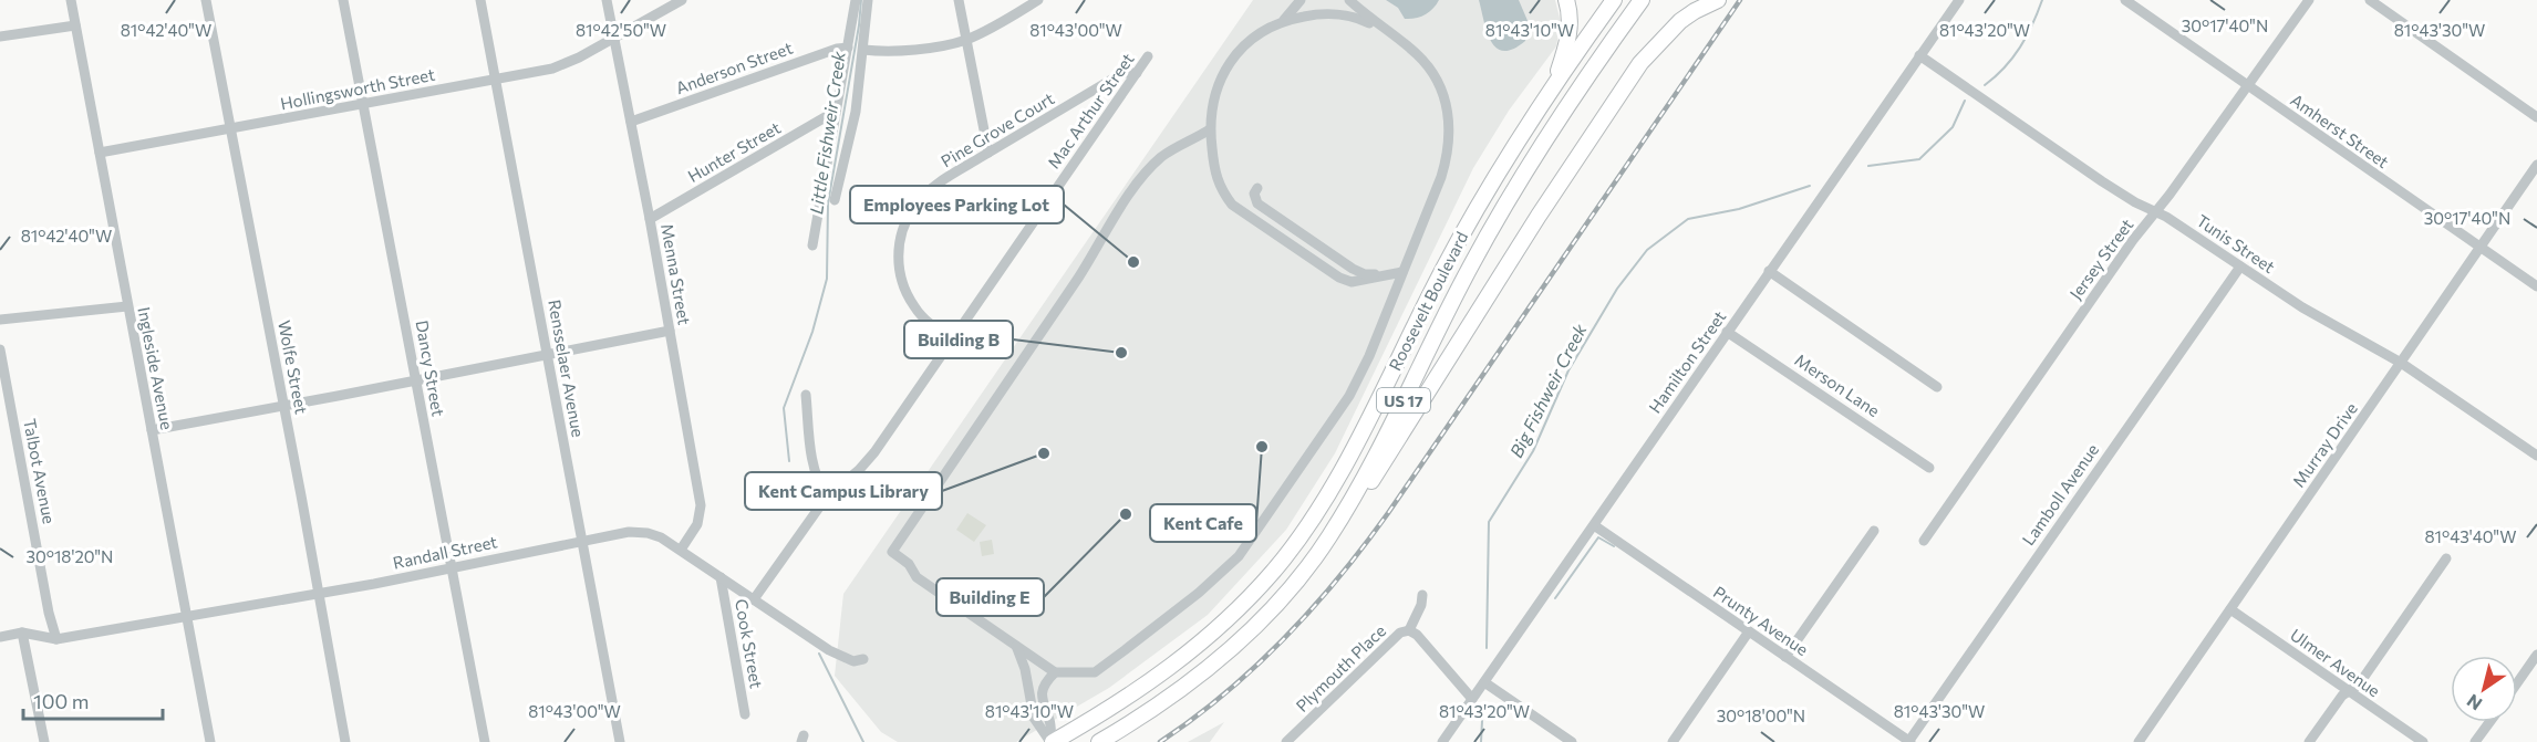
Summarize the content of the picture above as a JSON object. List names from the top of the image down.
{
  "streets": {
    "highway": ["Roosevelt Boulevard", "US 17"],
    "street": [
      "Anderson Street",
      "Hollingsworth Street",
      "Mac Arthur Street",
      "Pine Grove Court",
      "Amherst Street",
      "Hunter Street",
      "Tunis Street",
      "Jersey Street",
      "Menna Street",
      "Hamilton Street",
      "Wolfe Street",
      "Ingleside Avenue",
      "Dancy Street",
      "Rensselaer Avenue",
      "Merson Lane",
      "Murray Drive",
      "Talbot Avenue",
      "Lamboll Avenue",
      "Randall Street",
      "Prunty Avenue",
      "Cook Street",
      "Ulmer Avenue",
      "Plymouth Place"
    ]
  },
  "crossings": [
    ["Anderson Street", "Menna Street"],
    ["Hollingsworth Street", "Menna Street"],
    ["Hollingsworth Street", "Wolfe Street"],
    ["Hollingsworth Street", "Ingleside Avenue"],
    ["Hollingsworth Street", "Dancy Street"],
    ["Hollingsworth Street", "Rensselaer Avenue"],
    ["Mac Arthur Street", "Pine Grove Court"],
    ["Mac Arthur Street", "Randall Street"],
    ["Amherst Street", "Jersey Street"],
    ["Amherst Street", "Murray Drive"],
    ["Hunter Street", "Menna Street"],
    ["Tunis Street", "Jersey Street"],
    ["Tunis Street", "Hamilton Street"],
    ["Tunis Street", "Murray Drive"],
    ["Tunis Street", "Lamboll Avenue"],
    ["Menna Street", "Randall Street"],
    ["Hamilton Street", "Merson Lane"],
    ["Hamilton Street", "Prunty Avenue"],
    ["Hamilton Street", "Plymouth Place"],
    ["Wolfe Street", "Randall Street"],
    ["Ingleside Avenue", "Randall Street"],
    ["Dancy Street", "Randall Street"],
    ["Rensselaer Avenue", "Randall Street"],
    ["Murray Drive", "Ulmer Avenue"],
    ["Talbot Avenue", "Randall Street"],
    ["Lamboll Avenue", "Prunty Avenue"],
    ["Randall Street", "Cook Street"]
  ],
  "water": ["Little Fishweir Creek", "Big Fishweir Creek"],
  "places": [
    "Employees Parking Lot",
    "Building B",
    "Kent Cafe",
    "Kent Campus Library",
    "Building E"
  ],
  "scale_bar": "100 m",
  "north": "bottom left",
  "coordinates": [
    "30°17'40\"N",
    "81°42'40\"W",
    "81°42'50\"W",
    "81°43'00\"W",
    "81°43'10\"W",
    "81°43'20\"W",
    "81°43'30\"W",
    "81°43'40\"W",
    "30°18'20\"N",
    "30°18'00\"N"
  ]
}
